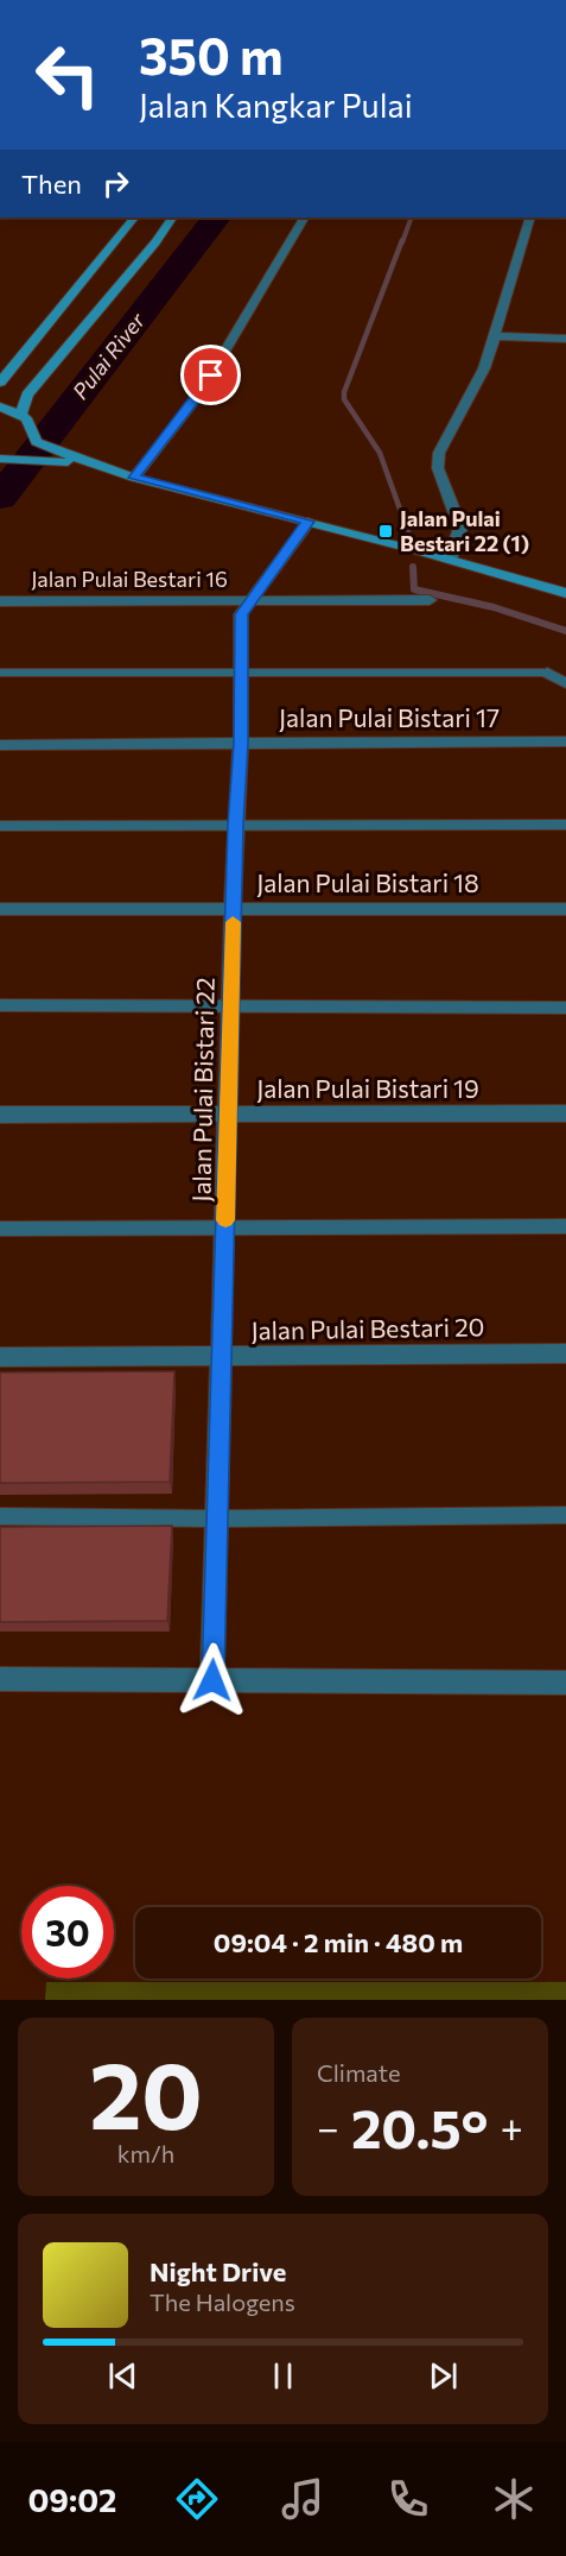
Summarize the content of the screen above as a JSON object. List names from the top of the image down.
{
  "streets": {
    "street": [
      "Jalan Pulai Bestari 16",
      "Jalan Pulai Bistari 17",
      "Jalan Pulai Bistari 18",
      "Jalan Pulai Bistari 22",
      "Jalan Pulai Bistari 19",
      "Jalan Pulai Bestari 20"
    ]
  },
  "crossings": [
    ["Jalan Pulai Bestari 16", "Jalan Pulai Bistari 22"],
    ["Jalan Pulai Bistari 17", "Jalan Pulai Bistari 22"],
    ["Jalan Pulai Bistari 18", "Jalan Pulai Bistari 22"],
    ["Jalan Pulai Bistari 22", "Jalan Pulai Bistari 19"],
    ["Jalan Pulai Bistari 22", "Jalan Pulai Bestari 20"]
  ],
  "water": ["Pulai River"],
  "places": {
    "transit": ["Jalan Pulai Bestari 22 (1)"]
  },
  "page": {
    "turn": ["350 m", "Jalan Kangkar Pulai"],
    "then": "Then",
    "limit": "30",
    "trip": "09:04 · 2 min · 480 m",
    "tile": [
      ["20", "km/h"],
      "Climate"
    ],
    "heat": ["−", "20.5°", "+"],
    "song": ["Night Drive", "The Halogens"],
    "tabs": "09:02"
  }
}
